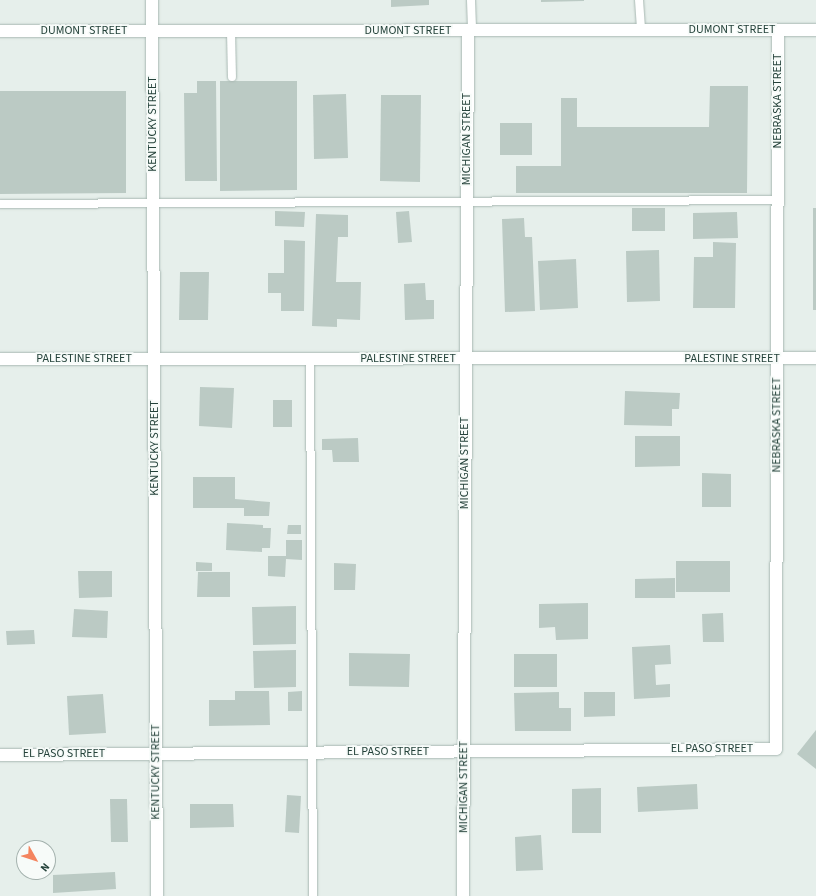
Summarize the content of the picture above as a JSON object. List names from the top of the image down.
{
  "streets": {
    "street": [
      "DUMONT STREET",
      "NEBRASKA STREET",
      "KENTUCKY STREET",
      "MICHIGAN STREET",
      "PALESTINE STREET",
      "EL PASO STREET"
    ]
  },
  "crossings": [
    ["DUMONT STREET", "NEBRASKA STREET"],
    ["DUMONT STREET", "KENTUCKY STREET"],
    ["DUMONT STREET", "MICHIGAN STREET"],
    ["NEBRASKA STREET", "PALESTINE STREET"],
    ["NEBRASKA STREET", "EL PASO STREET"],
    ["KENTUCKY STREET", "PALESTINE STREET"],
    ["KENTUCKY STREET", "EL PASO STREET"],
    ["MICHIGAN STREET", "PALESTINE STREET"],
    ["MICHIGAN STREET", "EL PASO STREET"]
  ],
  "north": "bottom right"
}
